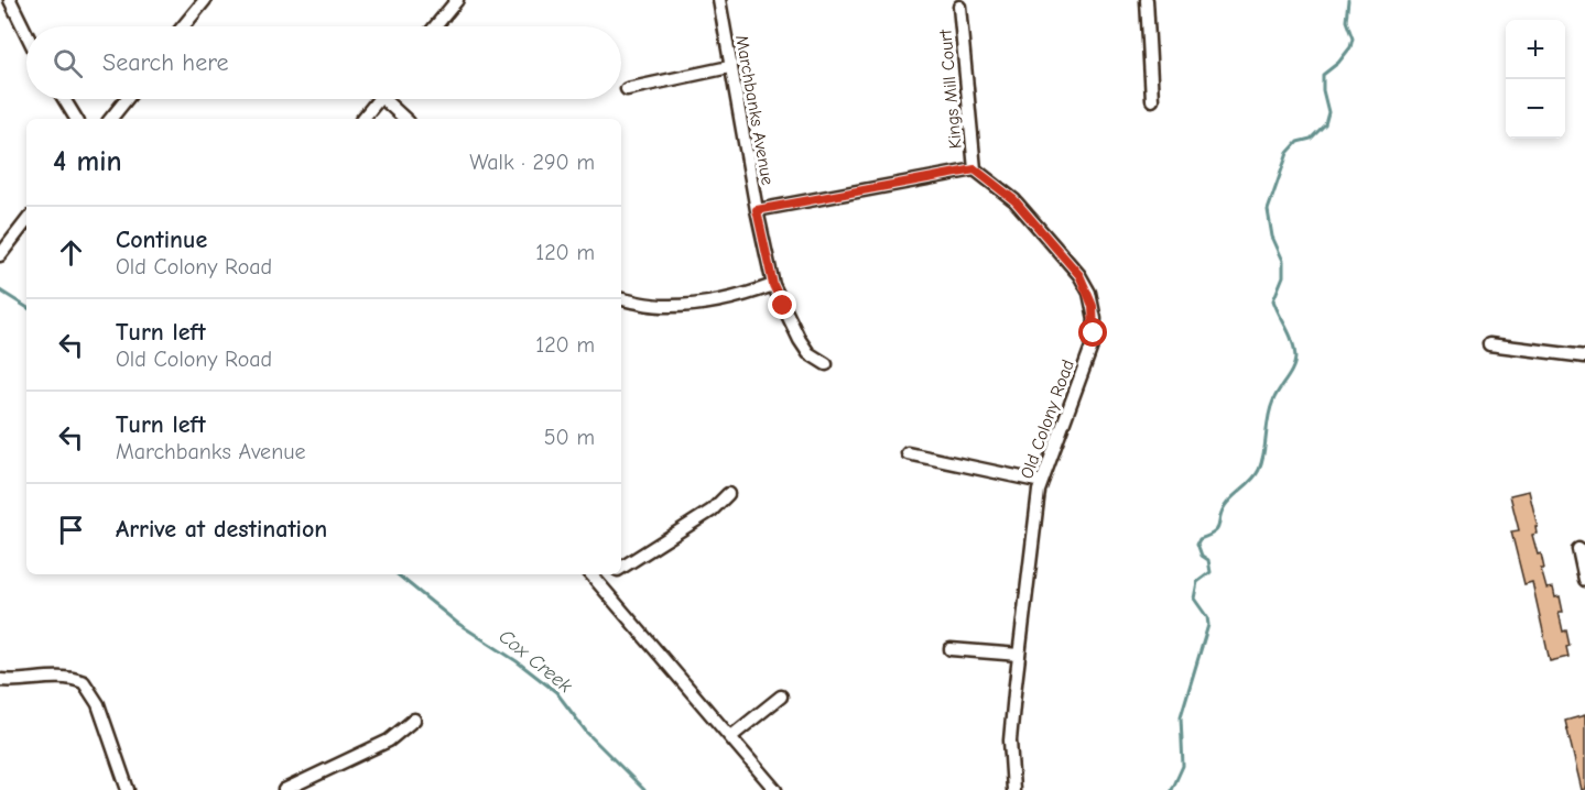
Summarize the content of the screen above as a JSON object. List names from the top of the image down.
{
  "streets": {
    "street": ["Kings Mill Court", "Marchbanks Avenue", "Old Colony Road"]
  },
  "crossings": [
    ["Kings Mill Court", "Old Colony Road"]
  ],
  "water": ["Cox Creek"],
  "page": {
    "map_buttons": ["+", "−"],
    "search": "Search here",
    "heading": ["4 min", "Walk · 290 m"],
    "list": [
      ["Continue", "Old Colony Road", "120 m"],
      ["Turn left", "Old Colony Road", "120 m"],
      ["Turn left", "Marchbanks Avenue", "50 m"],
      "Arrive at destination"
    ]
  }
}
